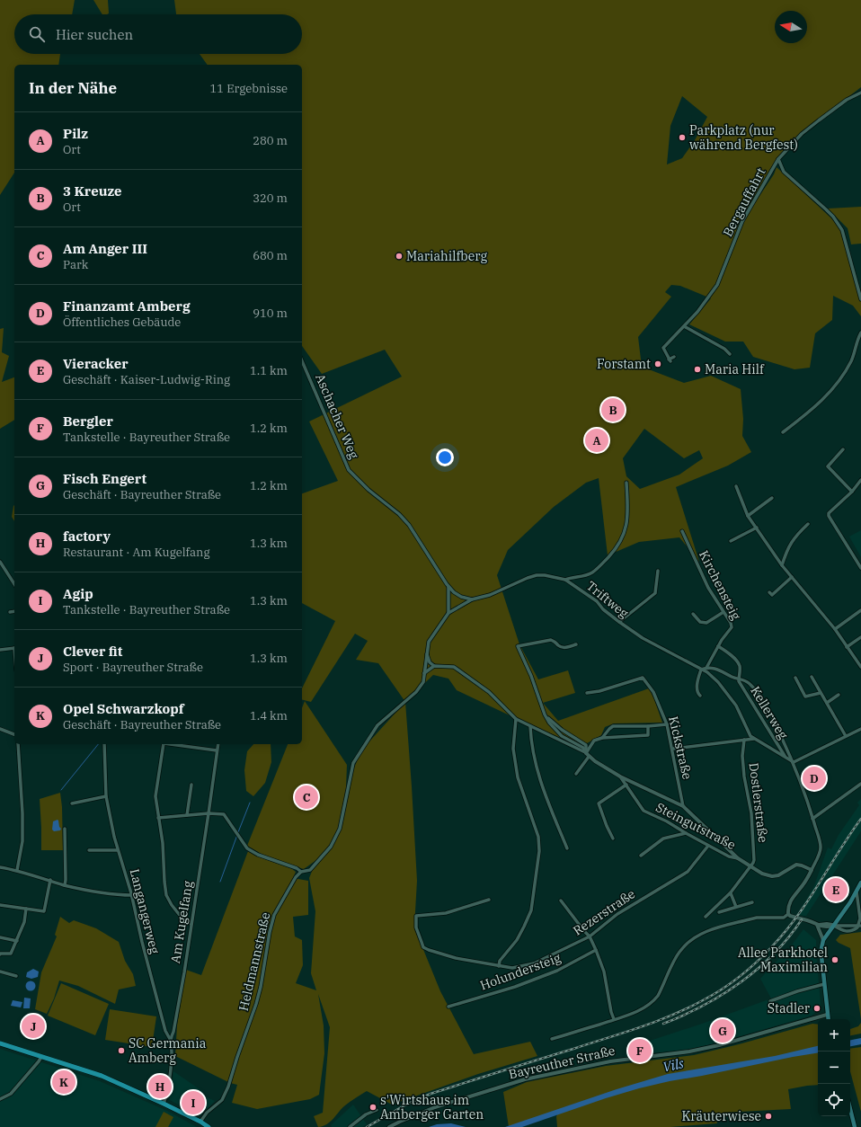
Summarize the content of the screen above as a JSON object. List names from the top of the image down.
{
  "streets": {
    "street": [
      "Bergauffahrt",
      "Aschacher Weg",
      "Kirchensteig",
      "Triftweg",
      "Kellerweg",
      "Kickstraße",
      "Dostlerstraße",
      "Steingutstraße",
      "Langangerweg",
      "Rezerstraße",
      "Am Kugelfang",
      "Heldmannstraße",
      "Holundersteig",
      "Bayreuther Straße"
    ]
  },
  "crossings": [
    ["Aschacher Weg", "Triftweg"],
    ["Triftweg", "Kellerweg"],
    ["Kickstraße", "Steingutstraße"],
    ["Dostlerstraße", "Steingutstraße"],
    ["Steingutstraße", "Rezerstraße"],
    ["Langangerweg", "Am Kugelfang"]
  ],
  "water": ["Vils"],
  "places": [
    "Parkplatz (nur während Bergfest)",
    "Mariahilfberg",
    "Forstamt",
    "Maria Hilf",
    "Allee Parkhotel Maximilian",
    "Stadler",
    "SC Germania Amberg",
    "s'Wirtshaus im Amberger Garten",
    "Kräuterwiese"
  ],
  "north": "left",
  "page": {
    "search": "Hier suchen",
    "heading": ["In der Nähe", "11 Ergebnisse"],
    "list": [
      {
        "mark": "A",
        "name": "Pilz",
        "note": "Ort",
        "value": "280 m"
      },
      {
        "mark": "B",
        "name": "3 Kreuze",
        "note": "Ort",
        "value": "320 m"
      },
      {
        "mark": "C",
        "name": "Am Anger III",
        "note": "Park",
        "value": "680 m"
      },
      {
        "mark": "D",
        "name": "Finanzamt Amberg",
        "note": "Öffentliches Gebäude",
        "value": "910 m"
      },
      {
        "mark": "E",
        "name": "Vieracker",
        "note": "Geschäft · Kaiser-Ludwig-Ring",
        "value": "1.1 km"
      },
      {
        "mark": "F",
        "name": "Bergler",
        "note": "Tankstelle · Bayreuther Straße",
        "value": "1.2 km"
      },
      {
        "mark": "G",
        "name": "Fisch Engert",
        "note": "Geschäft · Bayreuther Straße",
        "value": "1.2 km"
      },
      {
        "mark": "H",
        "name": "factory",
        "note": "Restaurant · Am Kugelfang",
        "value": "1.3 km"
      },
      {
        "mark": "I",
        "name": "Agip",
        "note": "Tankstelle · Bayreuther Straße",
        "value": "1.3 km"
      },
      {
        "mark": "J",
        "name": "Clever fit",
        "note": "Sport · Bayreuther Straße",
        "value": "1.3 km"
      },
      {
        "mark": "K",
        "name": "Opel Schwarzkopf",
        "note": "Geschäft · Bayreuther Straße",
        "value": "1.4 km"
      }
    ],
    "pins": [
      "B",
      "A",
      "D",
      "C",
      "E",
      "J",
      "G",
      "F",
      "K",
      "H",
      "I"
    ],
    "map_buttons": ["+", "−"]
  }
}
